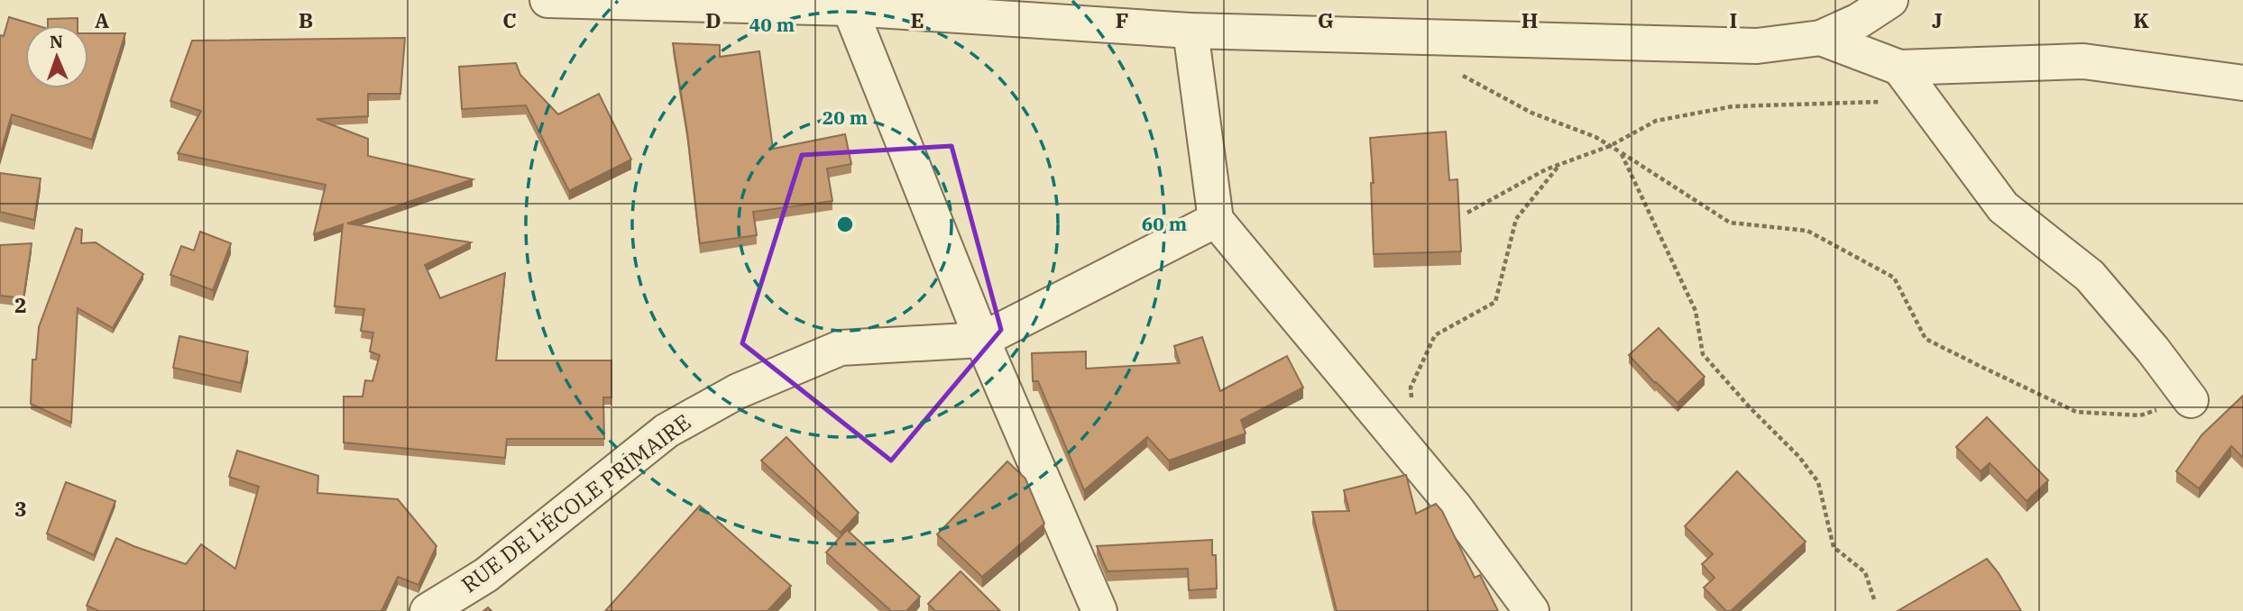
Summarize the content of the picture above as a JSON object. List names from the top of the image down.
{
  "streets": {
    "street": ["RUE DE L'ÉCOLE PRIMAIRE"]
  },
  "north": "top",
  "grid": {
    "columns": [
      "A",
      "B",
      "C",
      "D",
      "E",
      "F",
      "G",
      "H",
      "I",
      "J",
      "K"
    ],
    "rows": ["2", "3"]
  },
  "rings": ["40 m", "20 m", "60 m"]
}
